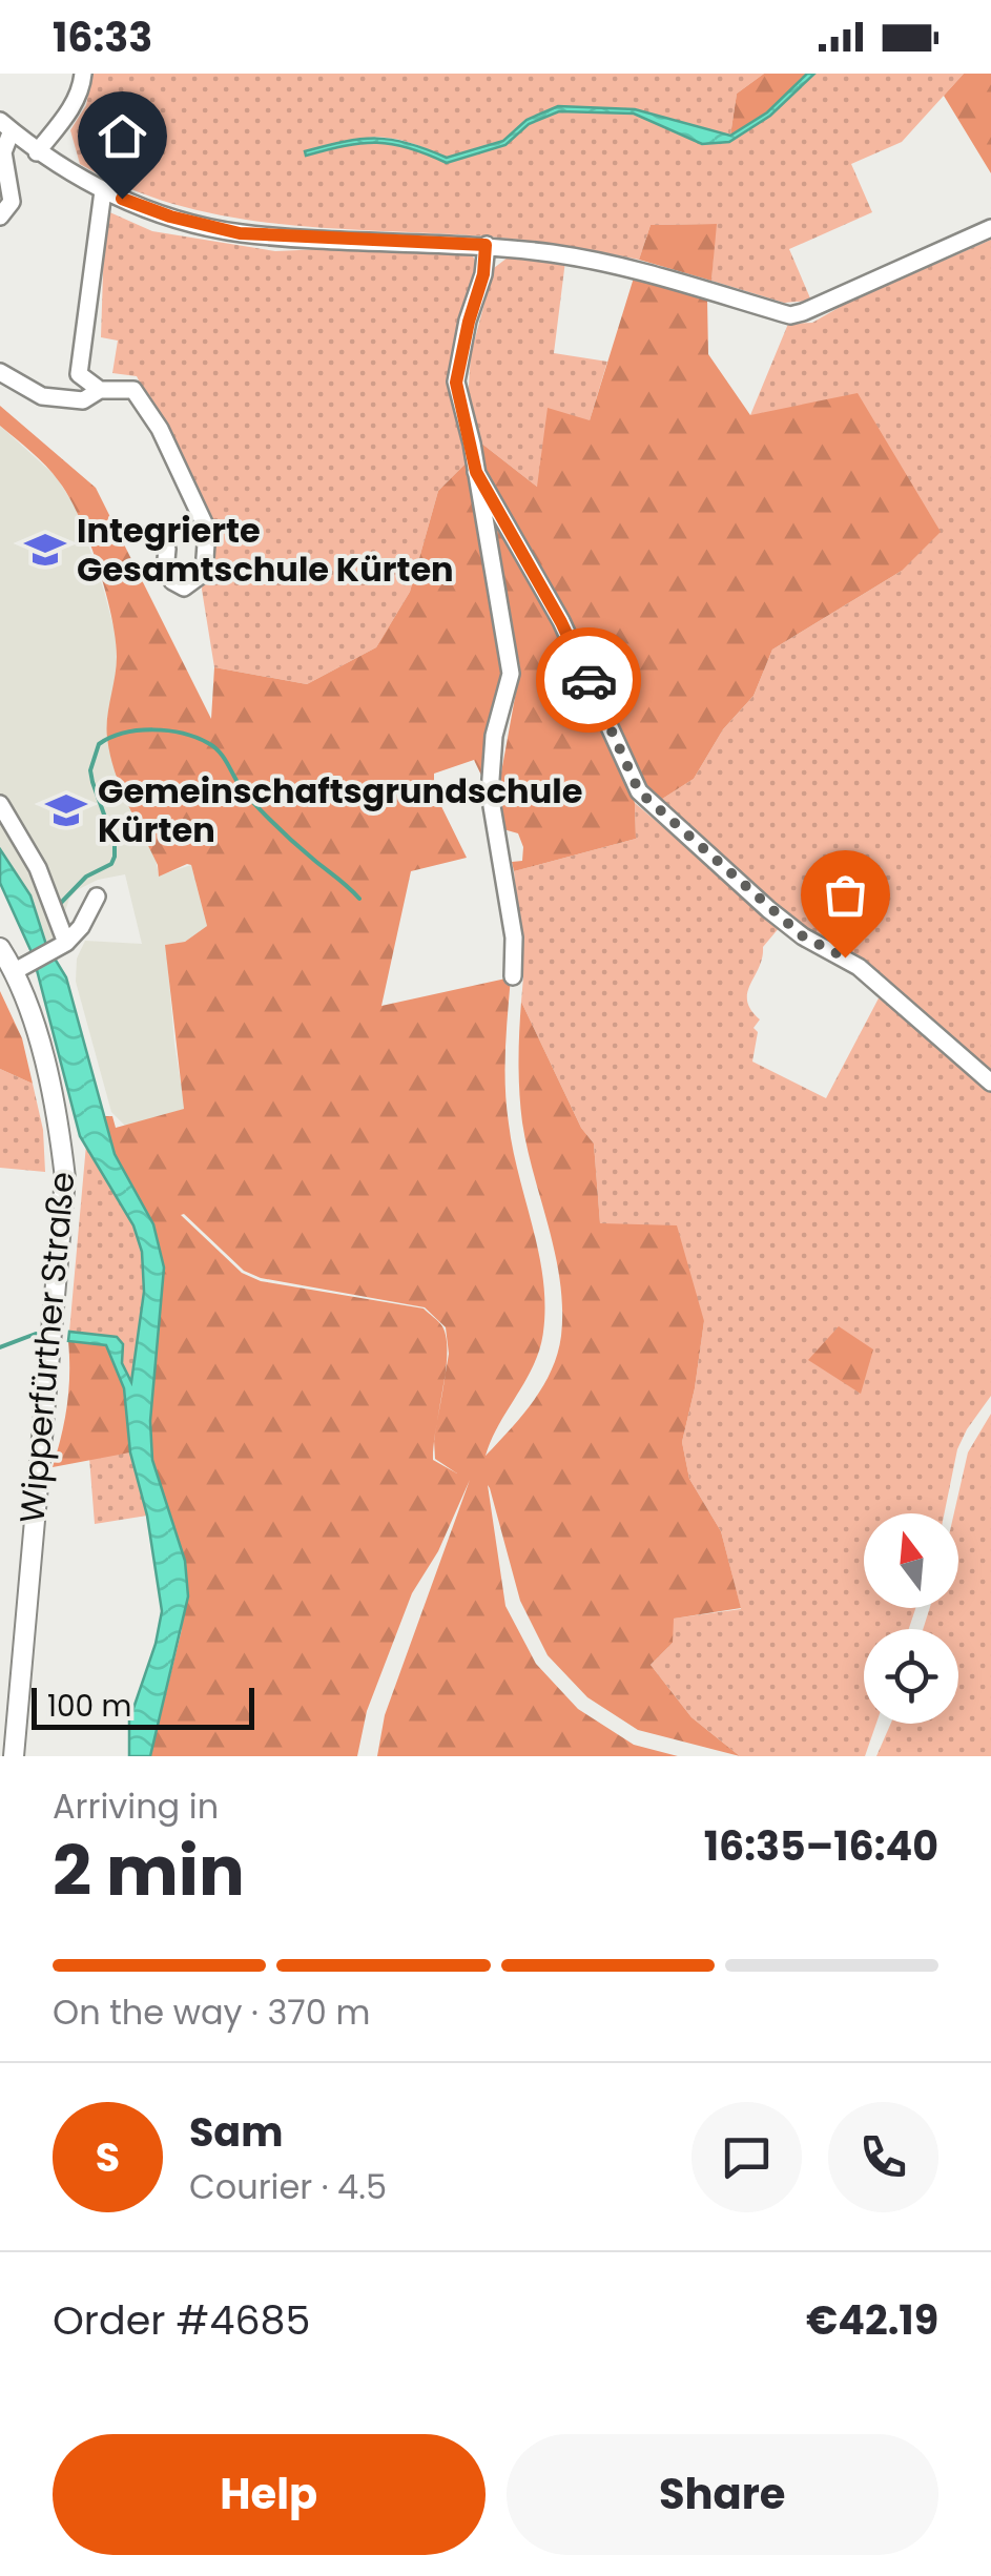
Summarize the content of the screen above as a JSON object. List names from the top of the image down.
{
  "streets": {
    "main road": ["Wipperfürther Straße"]
  },
  "places": {
    "school or university": ["Integrierte Gesamtschule Kürten", "Gemeinschaftsgrundschule Kürten"]
  },
  "scale_bar": "100 m",
  "north": "top",
  "page": {
    "status": "16:33",
    "scale": "100 m",
    "heading": ["2 min", "Arriving in", "16:35–16:40"],
    "panel": [
      "Sam",
      "Courier · 4.5",
      "Order #4685",
      "€42.19"
    ],
    "bar": "On the way · 370 m",
    "round": "S",
    "buttons": ["Help", "Share"]
  }
}
